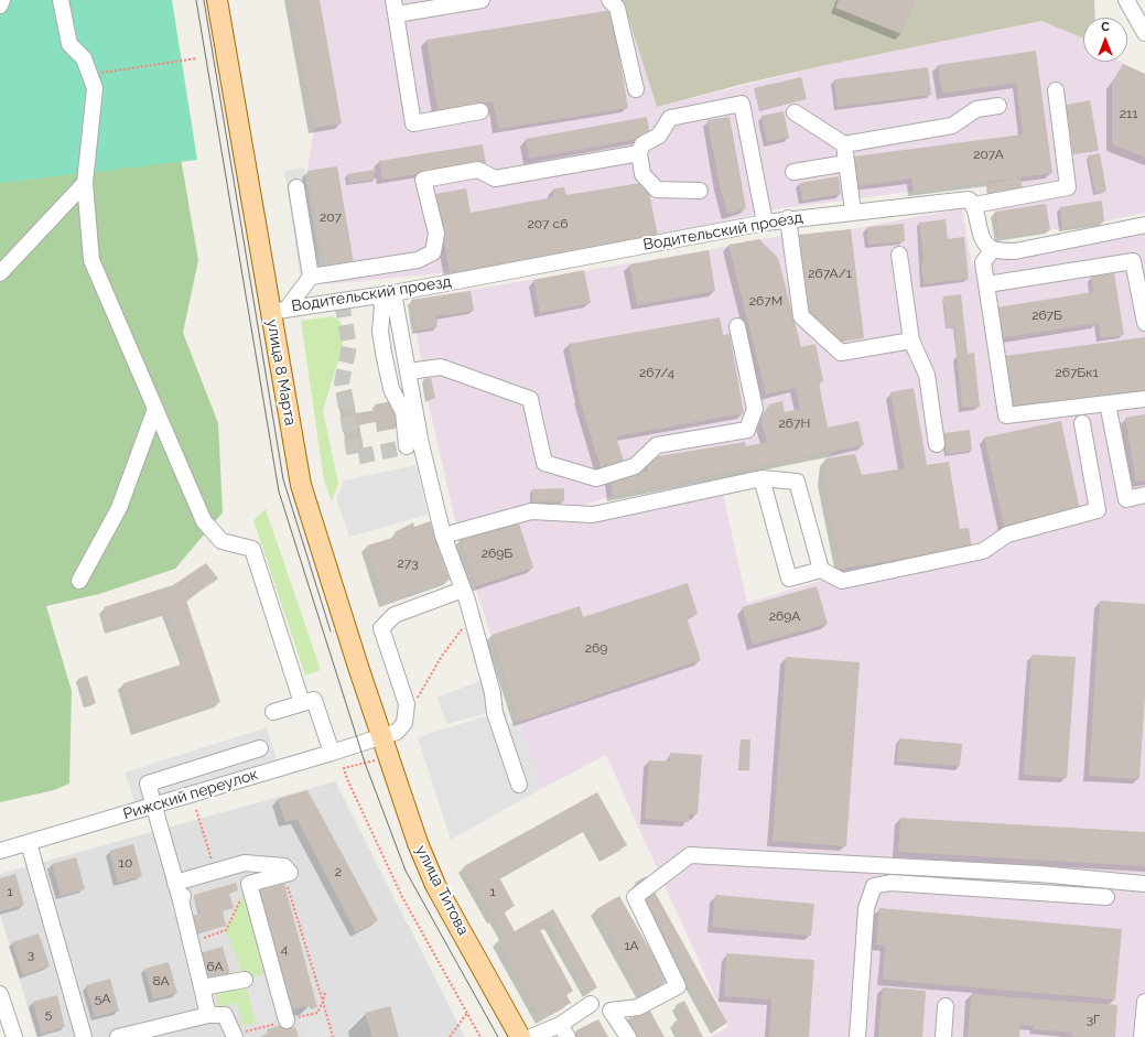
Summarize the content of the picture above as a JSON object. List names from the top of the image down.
{
  "streets": {
    "main road": ["улица 8 Марта", "улица Титова"],
    "street": ["Водительский проезд", "Рижский переулок"]
  },
  "crossings": [
    ["Водительский проезд", "улица 8 Марта"],
    ["улица 8 Марта", "Рижский переулок"],
    ["улица 8 Марта", "улица Титова"],
    ["Рижский переулок", "улица Титова"]
  ],
  "house_numbers": [
    "211",
    "207А",
    "207",
    "207 с6",
    "267А/1",
    "267М",
    "267Б",
    "267/4",
    "267Бк1",
    "267Н",
    "269Б",
    "273",
    "269А",
    "269",
    "10",
    "2",
    "1",
    "1",
    "1А",
    "4",
    "3",
    "6А",
    "8А",
    "5А",
    "5",
    "3Г"
  ],
  "north": "top"
}
